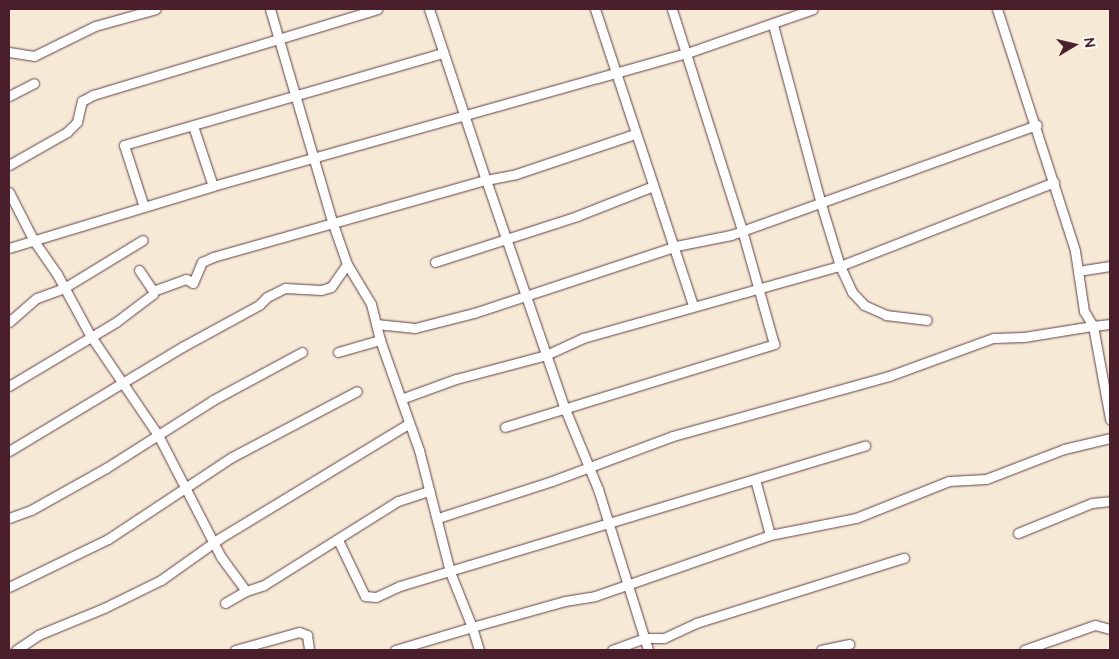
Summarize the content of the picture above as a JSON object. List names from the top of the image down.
{
  "north": "right"
}
